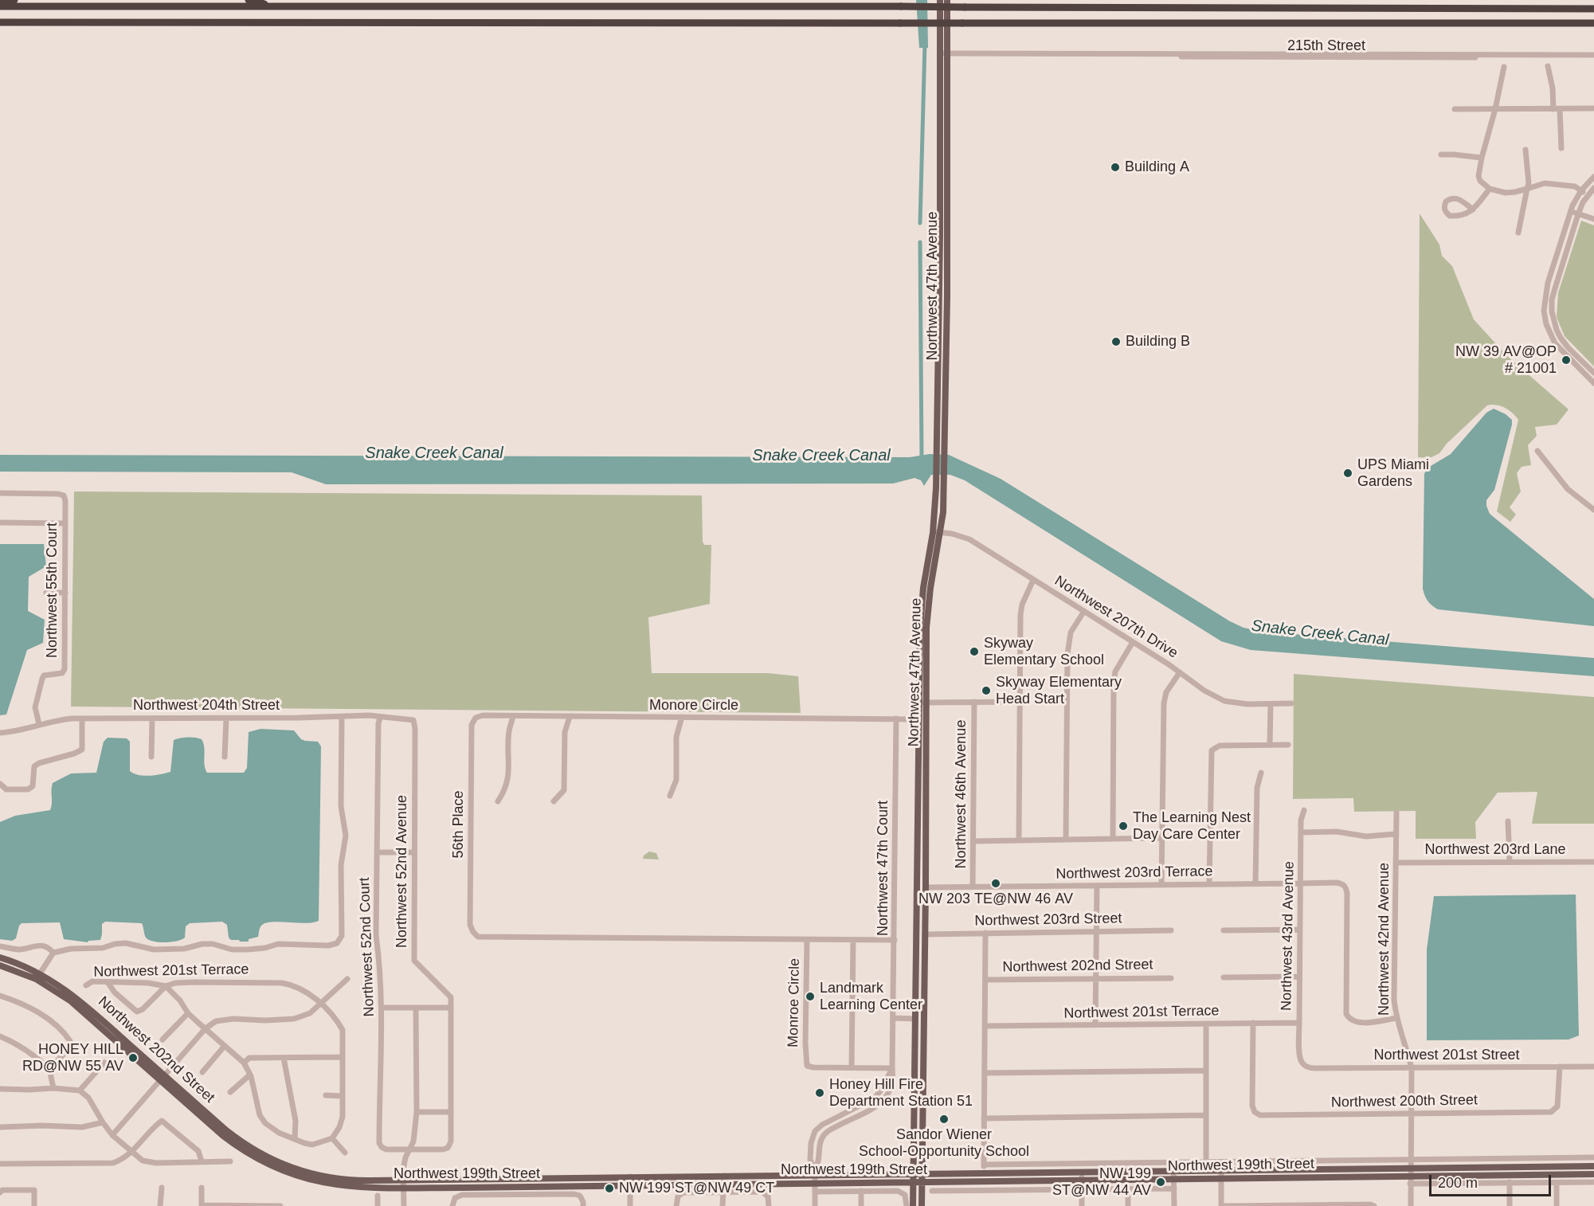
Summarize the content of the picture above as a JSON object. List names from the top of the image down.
{
  "streets": {
    "main road": ["Northwest 47th Avenue", "Northwest 202nd Street", "Northwest 199th Street"],
    "street": [
      "215th Street",
      "Northwest 55th Court",
      "Northwest 207th Drive",
      "Northwest 204th Street",
      "Monore Circle",
      "Northwest 46th Avenue",
      "56th Place",
      "Northwest 203rd Lane",
      "Northwest 47th Court",
      "Northwest 52nd Avenue",
      "Northwest 203rd Terrace",
      "Northwest 203rd Street",
      "Northwest 43rd Avenue",
      "Northwest 42nd Avenue",
      "Northwest 52nd Court",
      "Northwest 201st Terrace",
      "Monroe Circle",
      "Northwest 201st Street",
      "Northwest 200th Street"
    ]
  },
  "crossings": [
    ["215th Street", "Northwest 47th Avenue"],
    ["Northwest 47th Avenue", "Northwest 207th Drive"],
    ["Northwest 47th Avenue", "Northwest 203rd Terrace"],
    ["Northwest 47th Avenue", "Northwest 203rd Street"],
    ["Northwest 47th Avenue", "Northwest 199th Street"],
    ["Northwest 55th Court", "Northwest 204th Street"],
    ["Northwest 204th Street", "Northwest 52nd Avenue"],
    ["Northwest 204th Street", "Northwest 52nd Court"],
    ["Monore Circle", "56th Place"],
    ["Monore Circle", "Northwest 47th Court"],
    ["Northwest 46th Avenue", "Northwest 203rd Terrace"],
    ["56th Place", "Monroe Circle"],
    ["Northwest 203rd Lane", "Northwest 42nd Avenue"],
    ["Northwest 47th Court", "Monroe Circle"],
    ["Northwest 203rd Terrace", "Northwest 43rd Avenue"],
    ["Northwest 203rd Terrace", "Northwest 42nd Avenue"],
    ["Northwest 43rd Avenue", "Northwest 201st Terrace"],
    ["Northwest 43rd Avenue", "Northwest 201st Street"],
    ["Northwest 42nd Avenue", "Northwest 201st Street"],
    ["Northwest 42nd Avenue", "Northwest 200th Street"],
    ["Northwest 42nd Avenue", "Northwest 199th Street"],
    ["Northwest 202nd Street", "Northwest 199th Street"],
    ["Northwest 201st Terrace", "Northwest 200th Street"],
    ["Northwest 201st Street", "Northwest 200th Street"]
  ],
  "water": ["Snake Creek Canal"],
  "places": [
    "Building A",
    "Building B",
    "NW 39 AV@OP # 21001",
    "UPS Miami Gardens",
    "Skyway Elementary School",
    "Skyway Elementary Head Start",
    "The Learning Nest Day Care Center",
    "NW 203 TE@NW 46 AV",
    "Landmark Learning Center",
    "HONEY HILL RD@NW 55 AV",
    "Honey Hill Fire Department Station 51",
    "Sandor Wiener School-Opportunity School",
    "NW 199 ST@NW 44 AV",
    "NW 199 ST@NW 49 CT"
  ],
  "scale_bar": "200 m"
}
